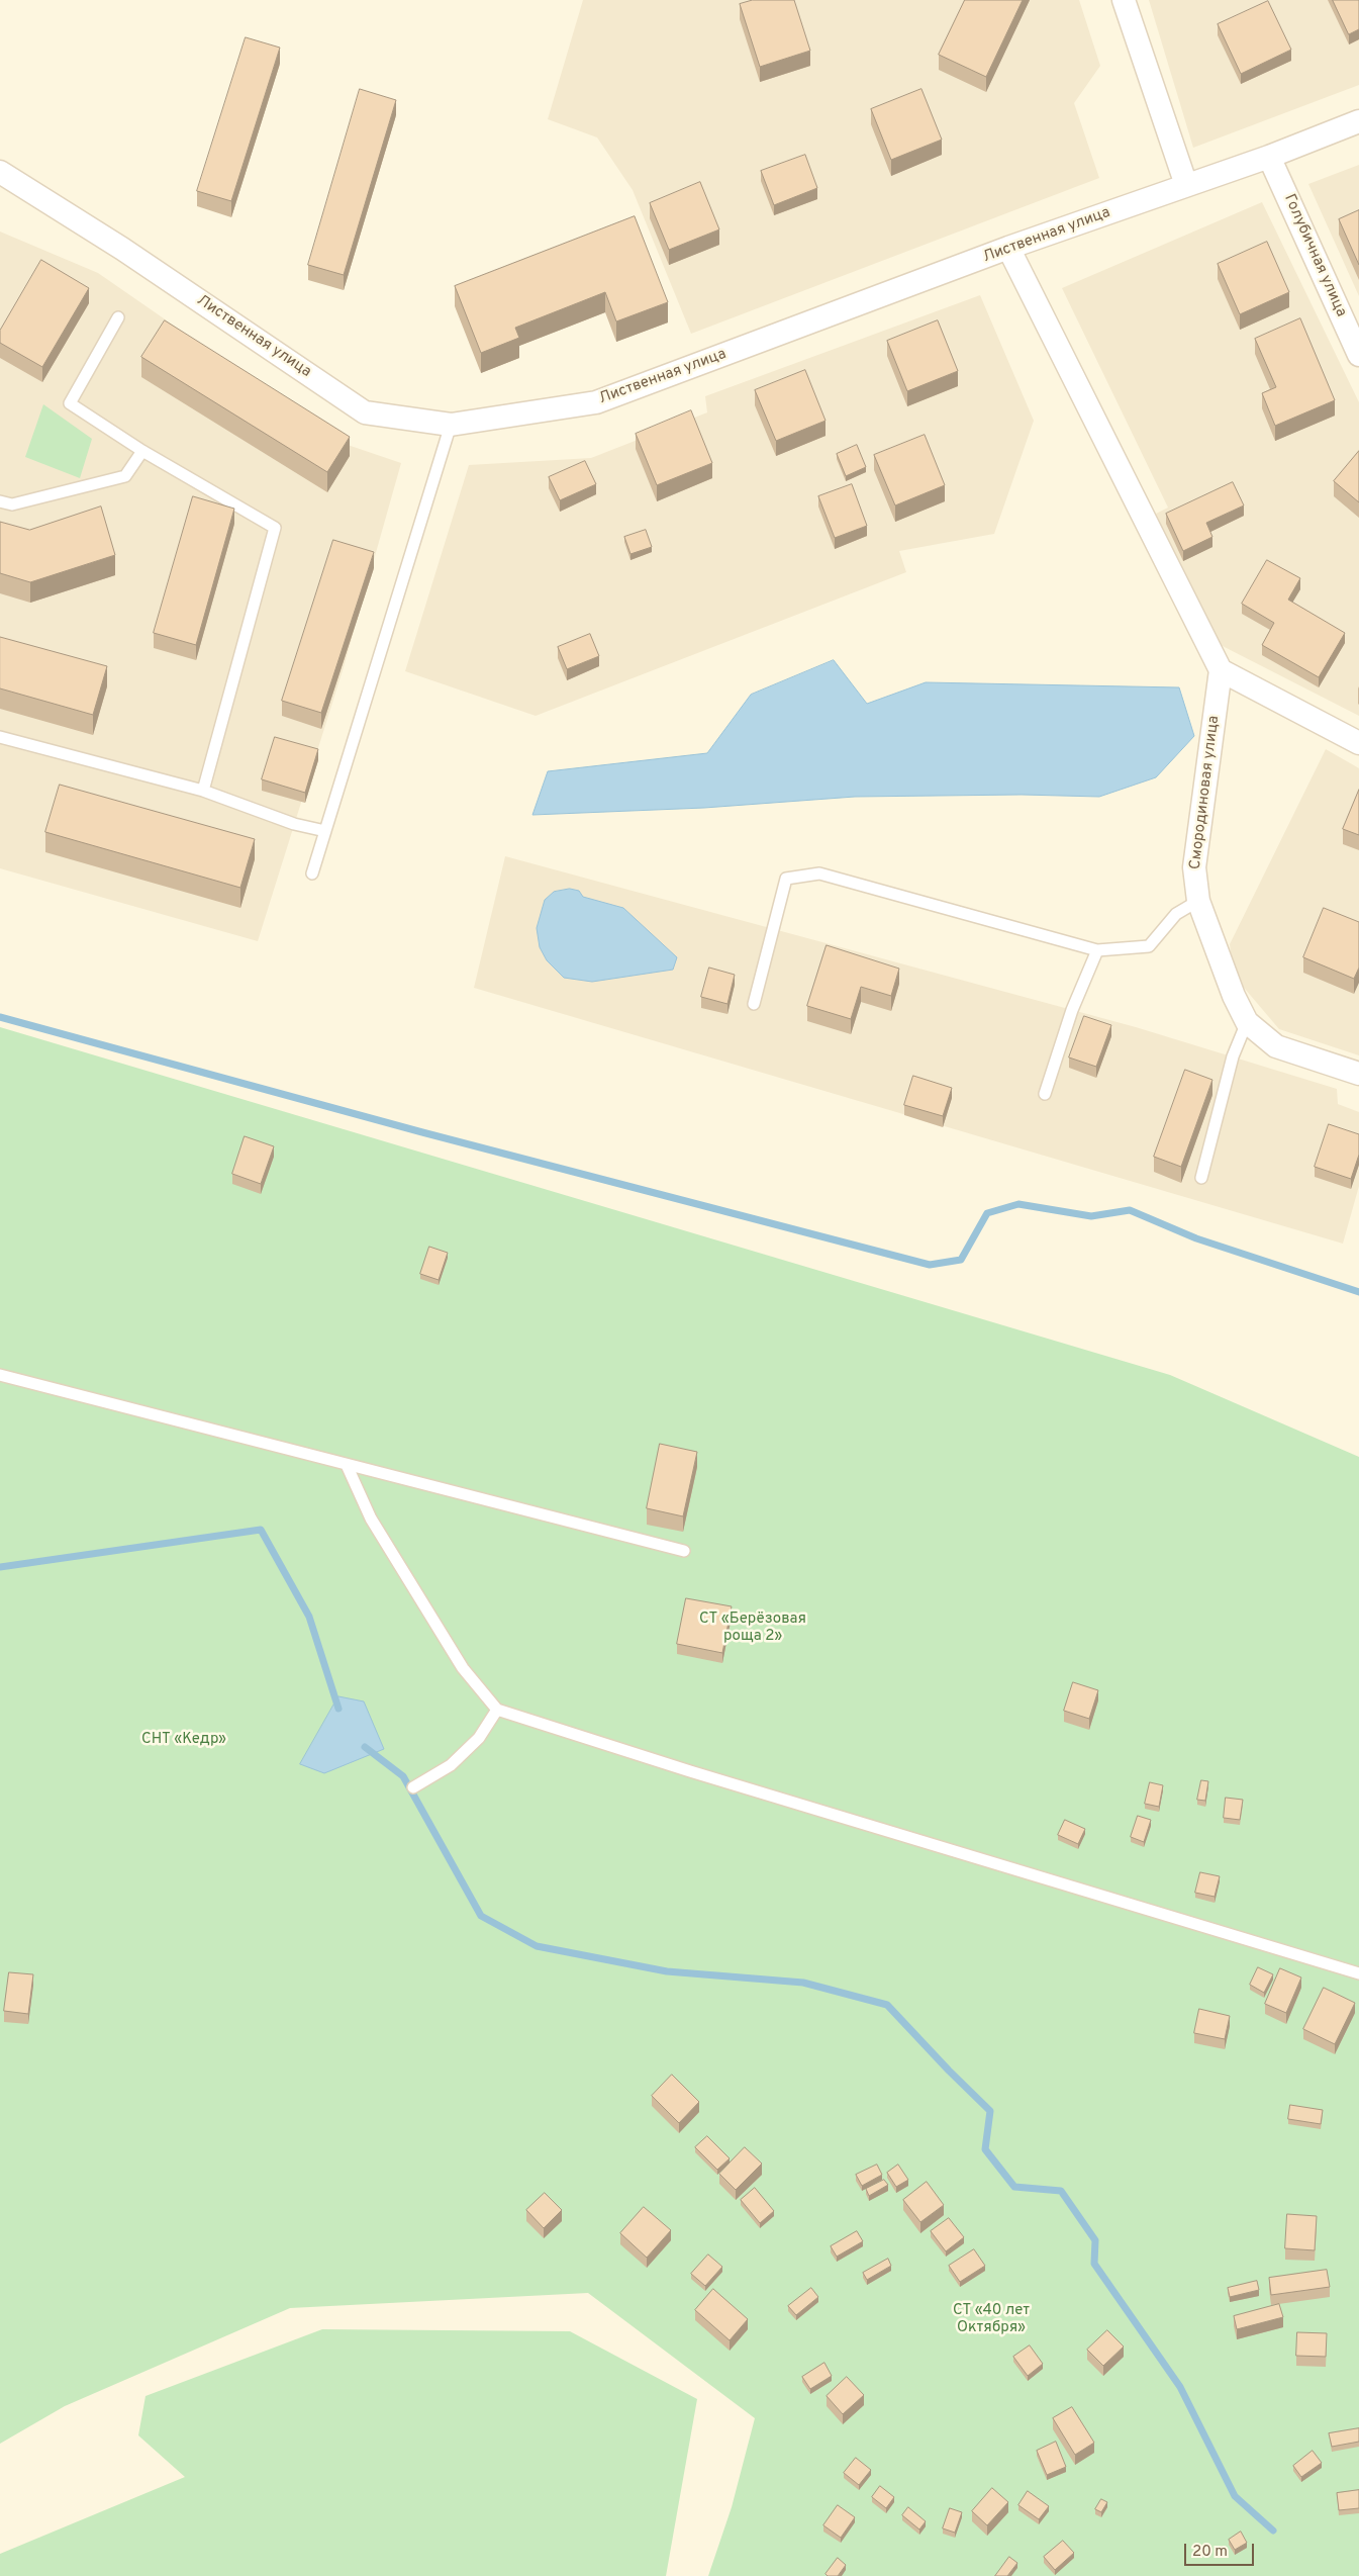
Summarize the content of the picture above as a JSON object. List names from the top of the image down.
{
  "streets": {
    "street": ["Лиственная улица", "Голубичная улица", "Смородиновая улица"]
  },
  "crossings": [
    ["Лиственная улица", "Голубичная улица"]
  ],
  "parks": ["СТ «Берёзовая роща 2»", "СНТ «Кедр»", "СТ «40 лет Октября»"],
  "scale_bar": "20 m"
}
